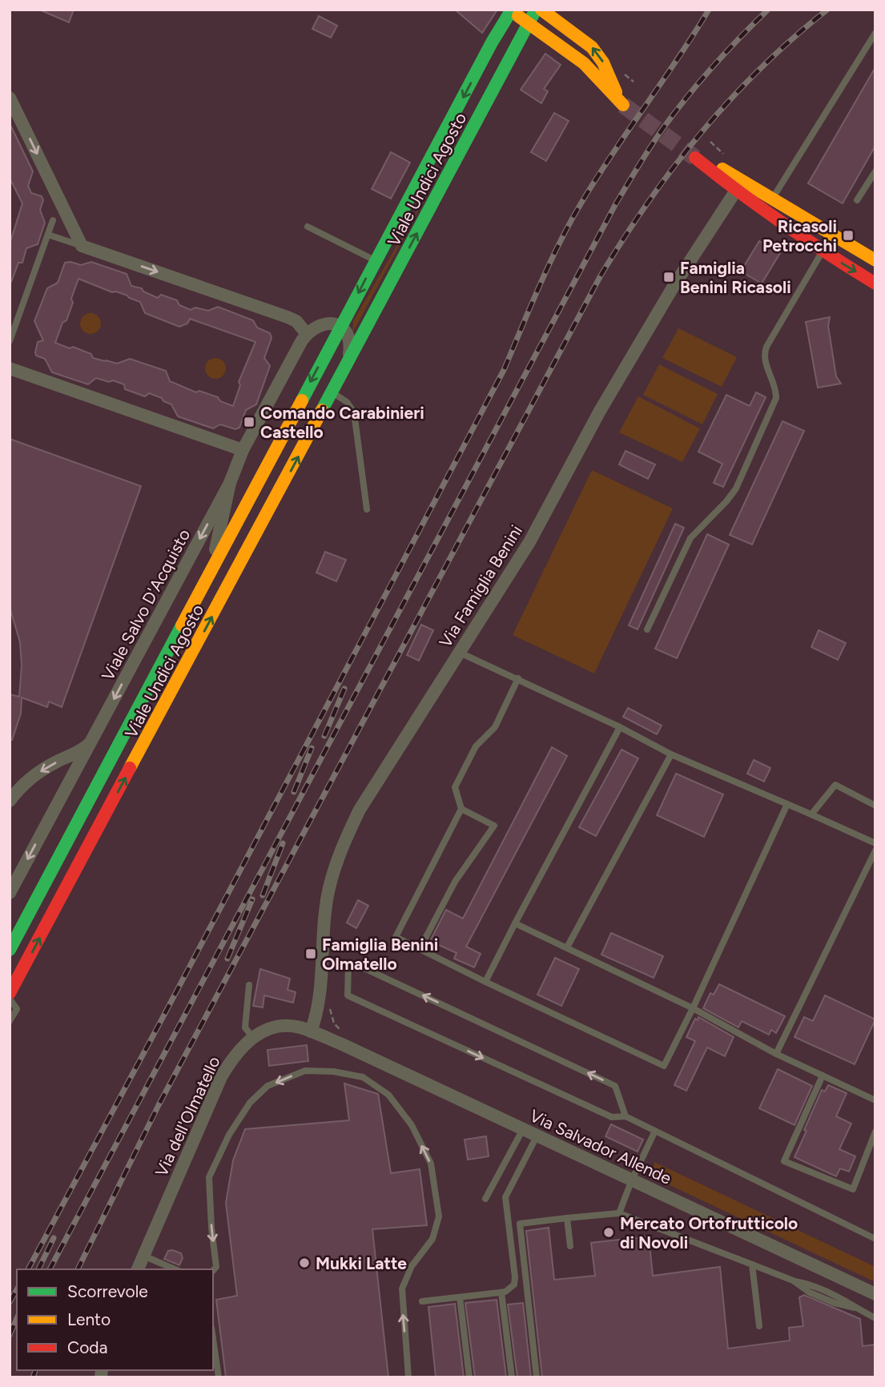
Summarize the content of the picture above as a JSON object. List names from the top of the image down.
{
  "streets": {
    "main road": ["Viale Undici Agosto"],
    "street": [
      "Via Famiglia Benini",
      "Viale Salvo D'Acquisto",
      "Via dell'Olmatello",
      "Via Salvador Allende"
    ]
  },
  "crossings": [
    ["Viale Undici Agosto", "Viale Salvo D'Acquisto"],
    ["Via Famiglia Benini", "Via dell'Olmatello"],
    ["Via Famiglia Benini", "Via Salvador Allende"],
    ["Via dell'Olmatello", "Via Salvador Allende"]
  ],
  "one_way": ["Viale Salvo D'Acquisto"],
  "places": {
    "transit": [
      "Ricasoli Petrocchi",
      "Famiglia Benini Ricasoli",
      "Comando Carabinieri Castello",
      "Famiglia Benini Olmatello"
    ],
    "other": ["Mercato Ortofrutticolo di Novoli", "Mukki Latte"]
  },
  "legend": ["Scorrevole", "Lento", "Coda"]
}
